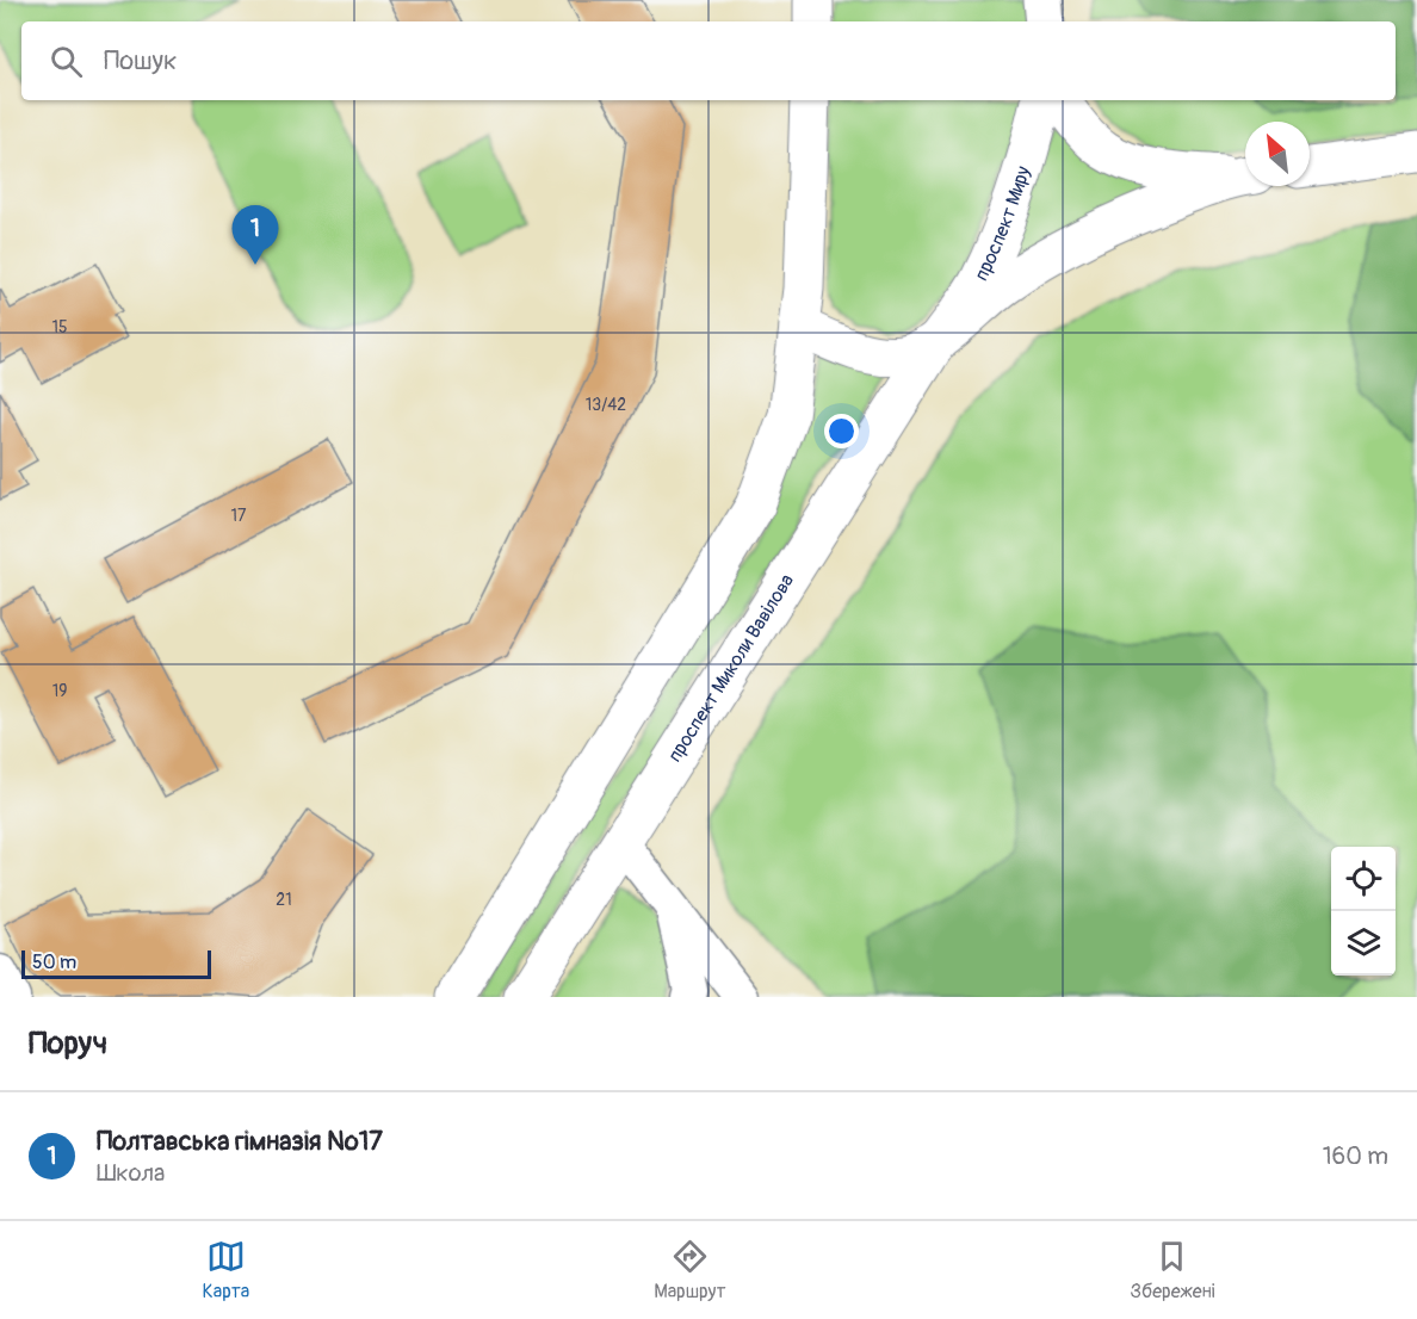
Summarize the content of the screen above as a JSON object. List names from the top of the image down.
{
  "streets": {
    "main road": ["проспект Миру", "проспект Миколи Вавілова"]
  },
  "crossings": [
    ["проспект Миру", "проспект Миколи Вавілова"]
  ],
  "house_numbers": [
    "15",
    "13/42",
    "17",
    "19",
    "21"
  ],
  "scale_bar": "50 m",
  "north": "top left",
  "page": {
    "search": "Пошук",
    "pins": "1",
    "scale": "50 m",
    "heading": "Поруч",
    "list": [
      {
        "mark": "1",
        "name": "Полтавська гімназія №17",
        "note": "Школа",
        "value": "160 m"
      }
    ],
    "nav": ["Карта", "Маршрут", "Збережені"]
  }
}
